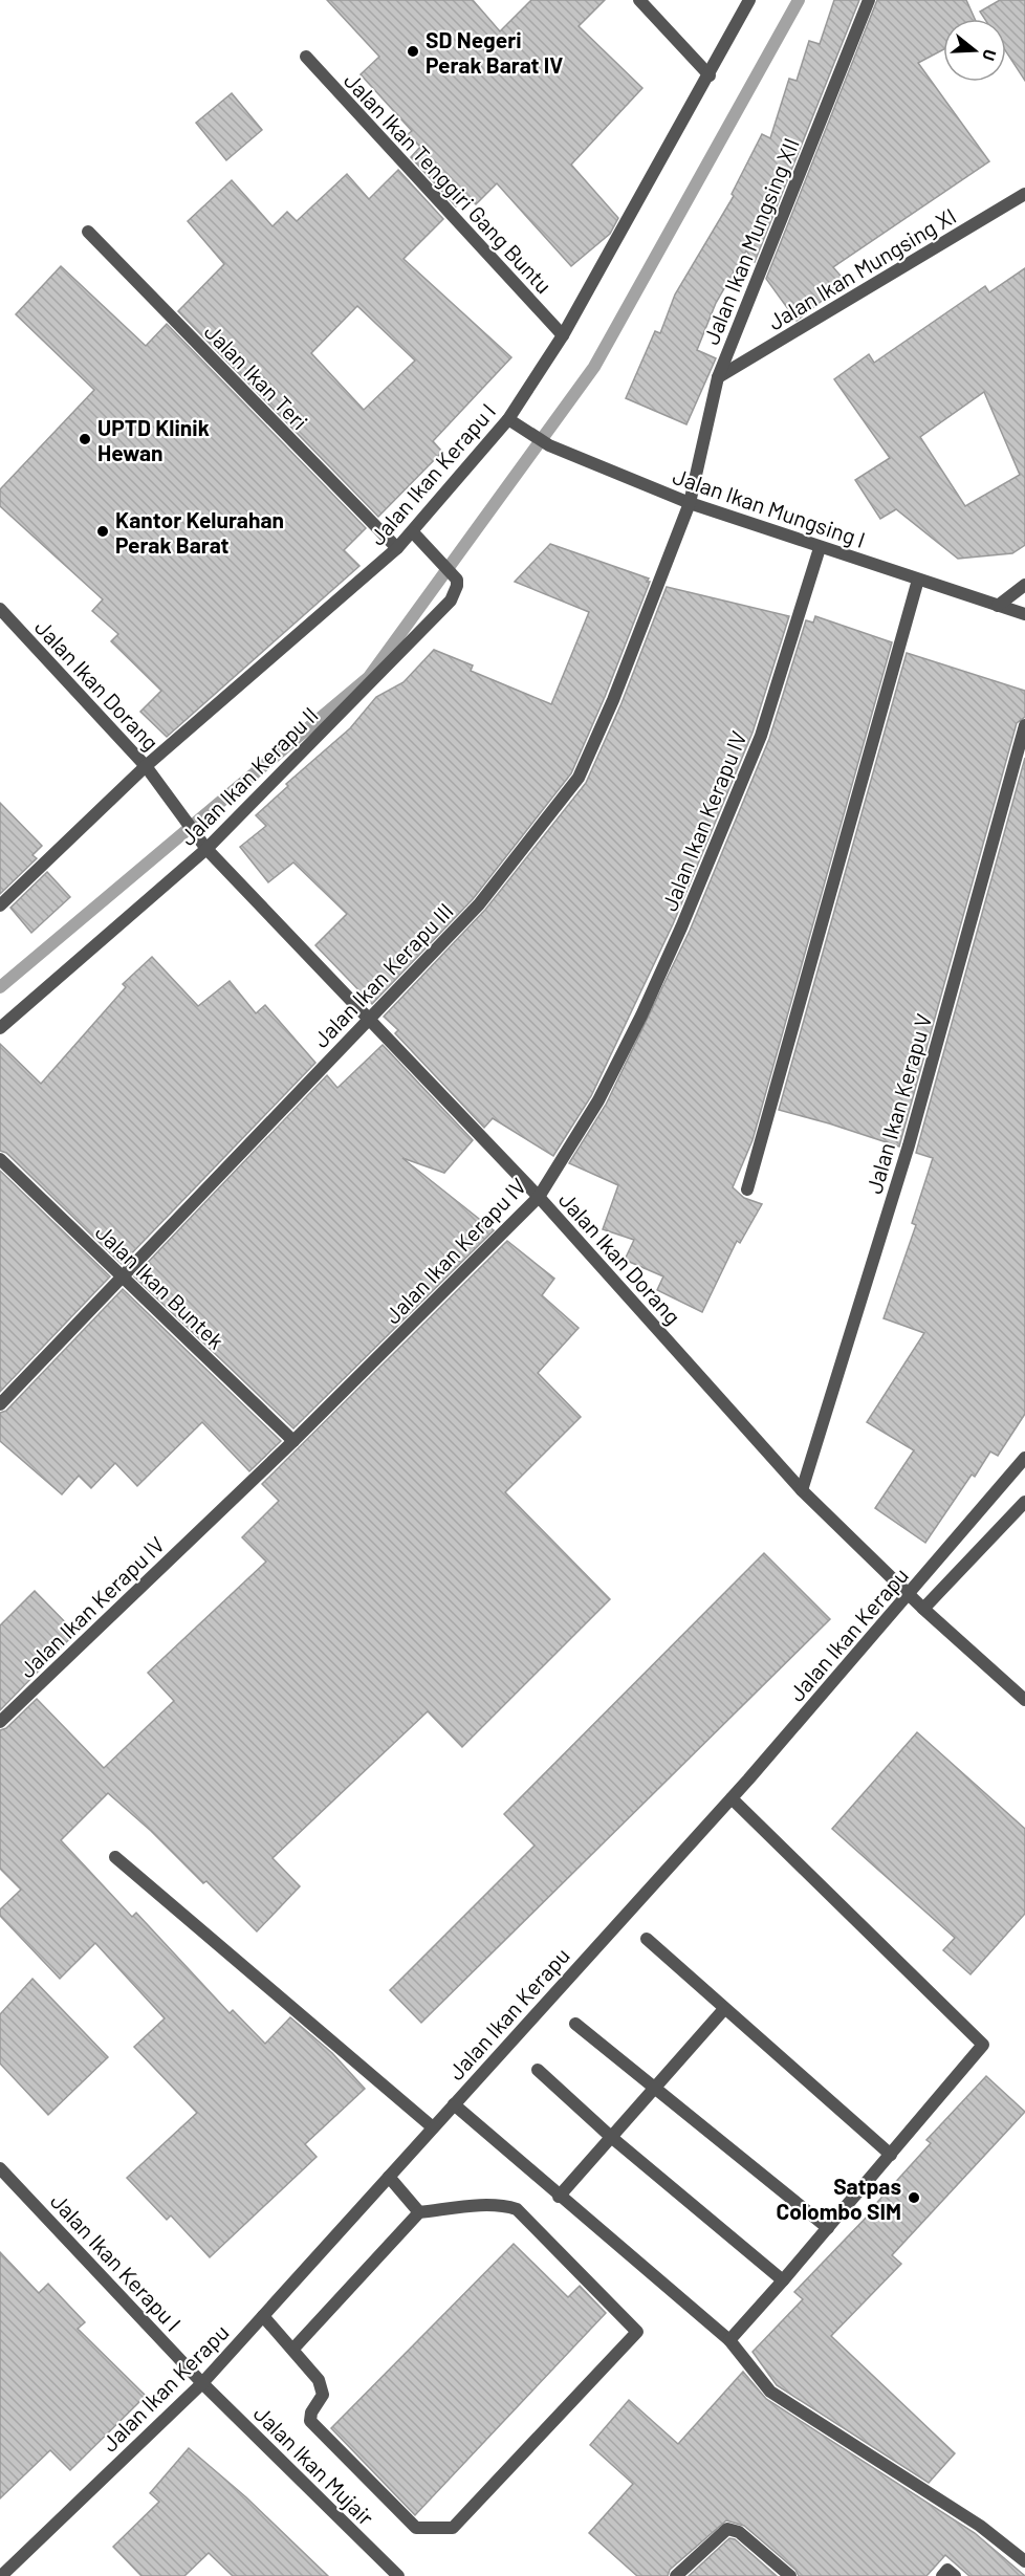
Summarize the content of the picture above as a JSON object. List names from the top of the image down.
{
  "streets": {
    "street": [
      "Jalan Ikan Tenggiri Gang Buntu",
      "Jalan Ikan Mungsing XII",
      "Jalan Ikan Mungsing XI",
      "Jalan Ikan Teri",
      "Jalan Ikan Kerapu I",
      "Jalan Ikan Mungsing I",
      "Jalan Ikan Dorang",
      "Jalan Ikan Kerapu II",
      "Jalan Ikan Kerapu IV",
      "Jalan Ikan Kerapu III",
      "Jalan Ikan Kerapu V",
      "Jalan Ikan Buntek",
      "Jalan Ikan Kerapu",
      "Jalan Ikan Mujair"
    ]
  },
  "crossings": [
    ["Jalan Ikan Tenggiri Gang Buntu", "Jalan Ikan Kerapu I"],
    ["Jalan Ikan Mungsing XII", "Jalan Ikan Mungsing XI"],
    ["Jalan Ikan Mungsing XII", "Jalan Ikan Mungsing I"],
    ["Jalan Ikan Mungsing XII", "Jalan Ikan Kerapu III"],
    ["Jalan Ikan Teri", "Jalan Ikan Kerapu I"],
    ["Jalan Ikan Kerapu I", "Jalan Ikan Mungsing I"],
    ["Jalan Ikan Kerapu I", "Jalan Ikan Dorang"],
    ["Jalan Ikan Kerapu I", "Jalan Ikan Kerapu II"],
    ["Jalan Ikan Kerapu I", "Jalan Ikan Kerapu"],
    ["Jalan Ikan Kerapu I", "Jalan Ikan Mujair"],
    ["Jalan Ikan Mungsing I", "Jalan Ikan Kerapu IV"],
    ["Jalan Ikan Mungsing I", "Jalan Ikan Kerapu III"],
    ["Jalan Ikan Dorang", "Jalan Ikan Kerapu II"],
    ["Jalan Ikan Dorang", "Jalan Ikan Kerapu IV"],
    ["Jalan Ikan Dorang", "Jalan Ikan Kerapu III"],
    ["Jalan Ikan Dorang", "Jalan Ikan Kerapu V"],
    ["Jalan Ikan Dorang", "Jalan Ikan Kerapu"],
    ["Jalan Ikan Kerapu IV", "Jalan Ikan Buntek"],
    ["Jalan Ikan Kerapu III", "Jalan Ikan Buntek"],
    ["Jalan Ikan Kerapu", "Jalan Ikan Mujair"]
  ],
  "places": [
    "SD Negeri Perak Barat IV",
    "UPTD Klinik Hewan",
    "Kantor Kelurahan Perak Barat",
    "Satpas Colombo SIM"
  ],
  "north": "right"
}
